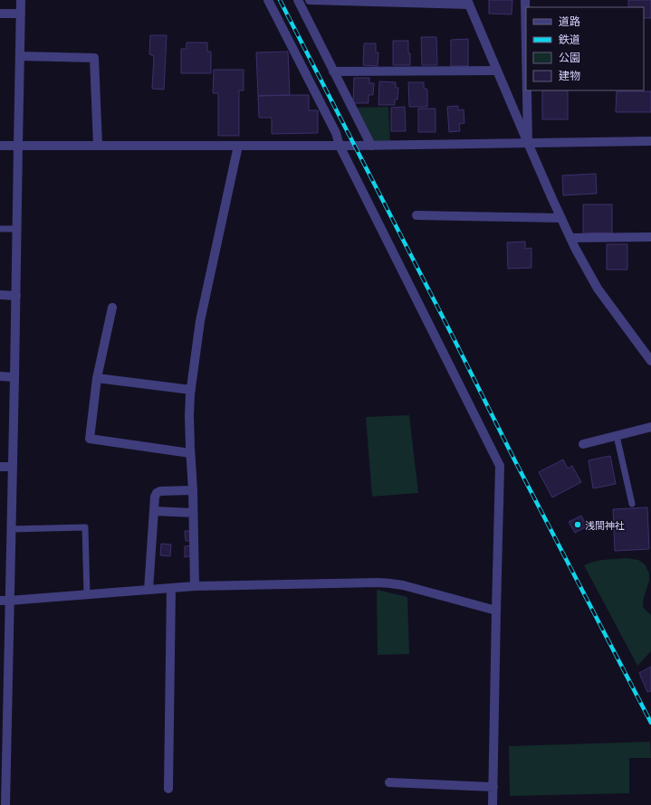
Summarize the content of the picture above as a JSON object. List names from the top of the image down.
{
  "places": ["浅間神社"],
  "legend": [
    "道路",
    "鉄道",
    "公園",
    "建物"
  ]
}
